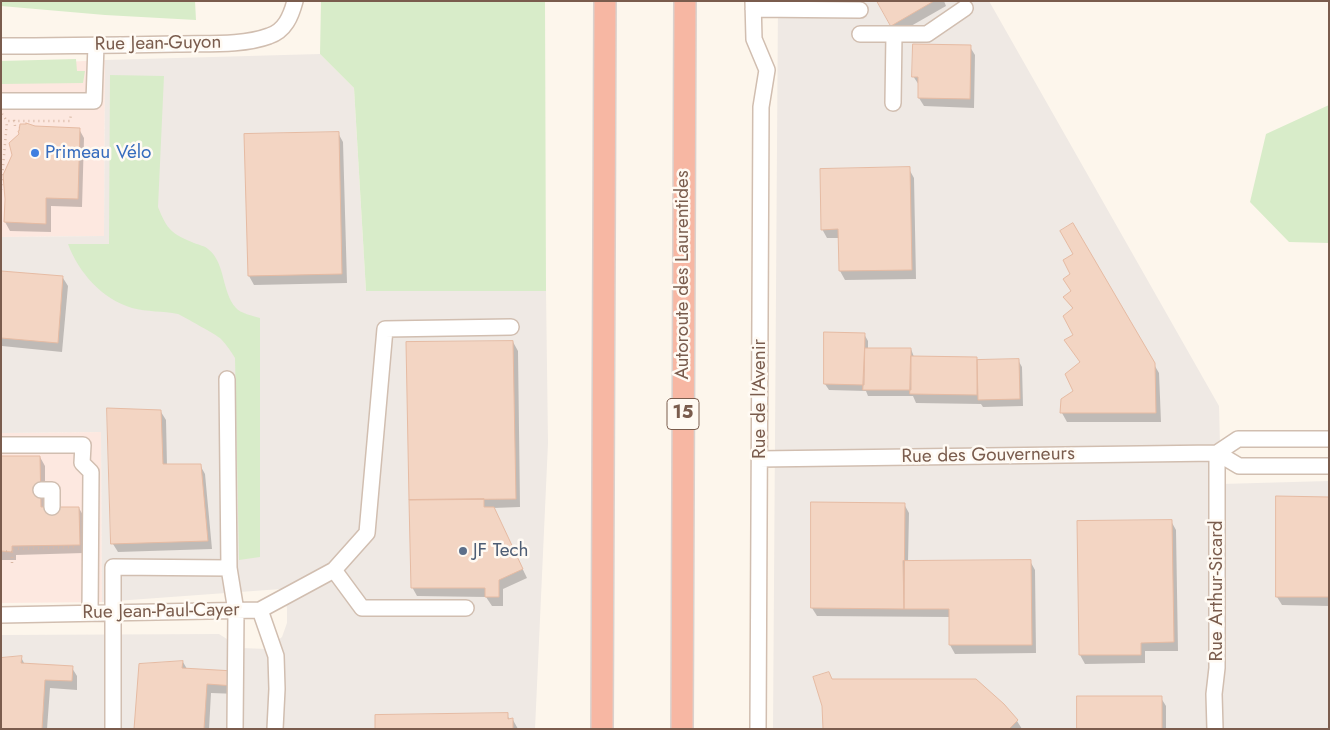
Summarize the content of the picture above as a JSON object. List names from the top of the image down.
{
  "streets": {
    "highway": ["Autoroute des Laurentides", "15"],
    "street": [
      "Rue Jean-Guyon",
      "Rue de l'Avenir",
      "Rue des Gouverneurs",
      "Rue Arthur-Sicard",
      "Rue Jean-Paul-Cayer"
    ]
  },
  "crossings": [
    ["Rue de l'Avenir", "Rue des Gouverneurs"],
    ["Rue des Gouverneurs", "Rue Arthur-Sicard"]
  ],
  "places": ["Primeau Vélo", "JF Tech"]
}
